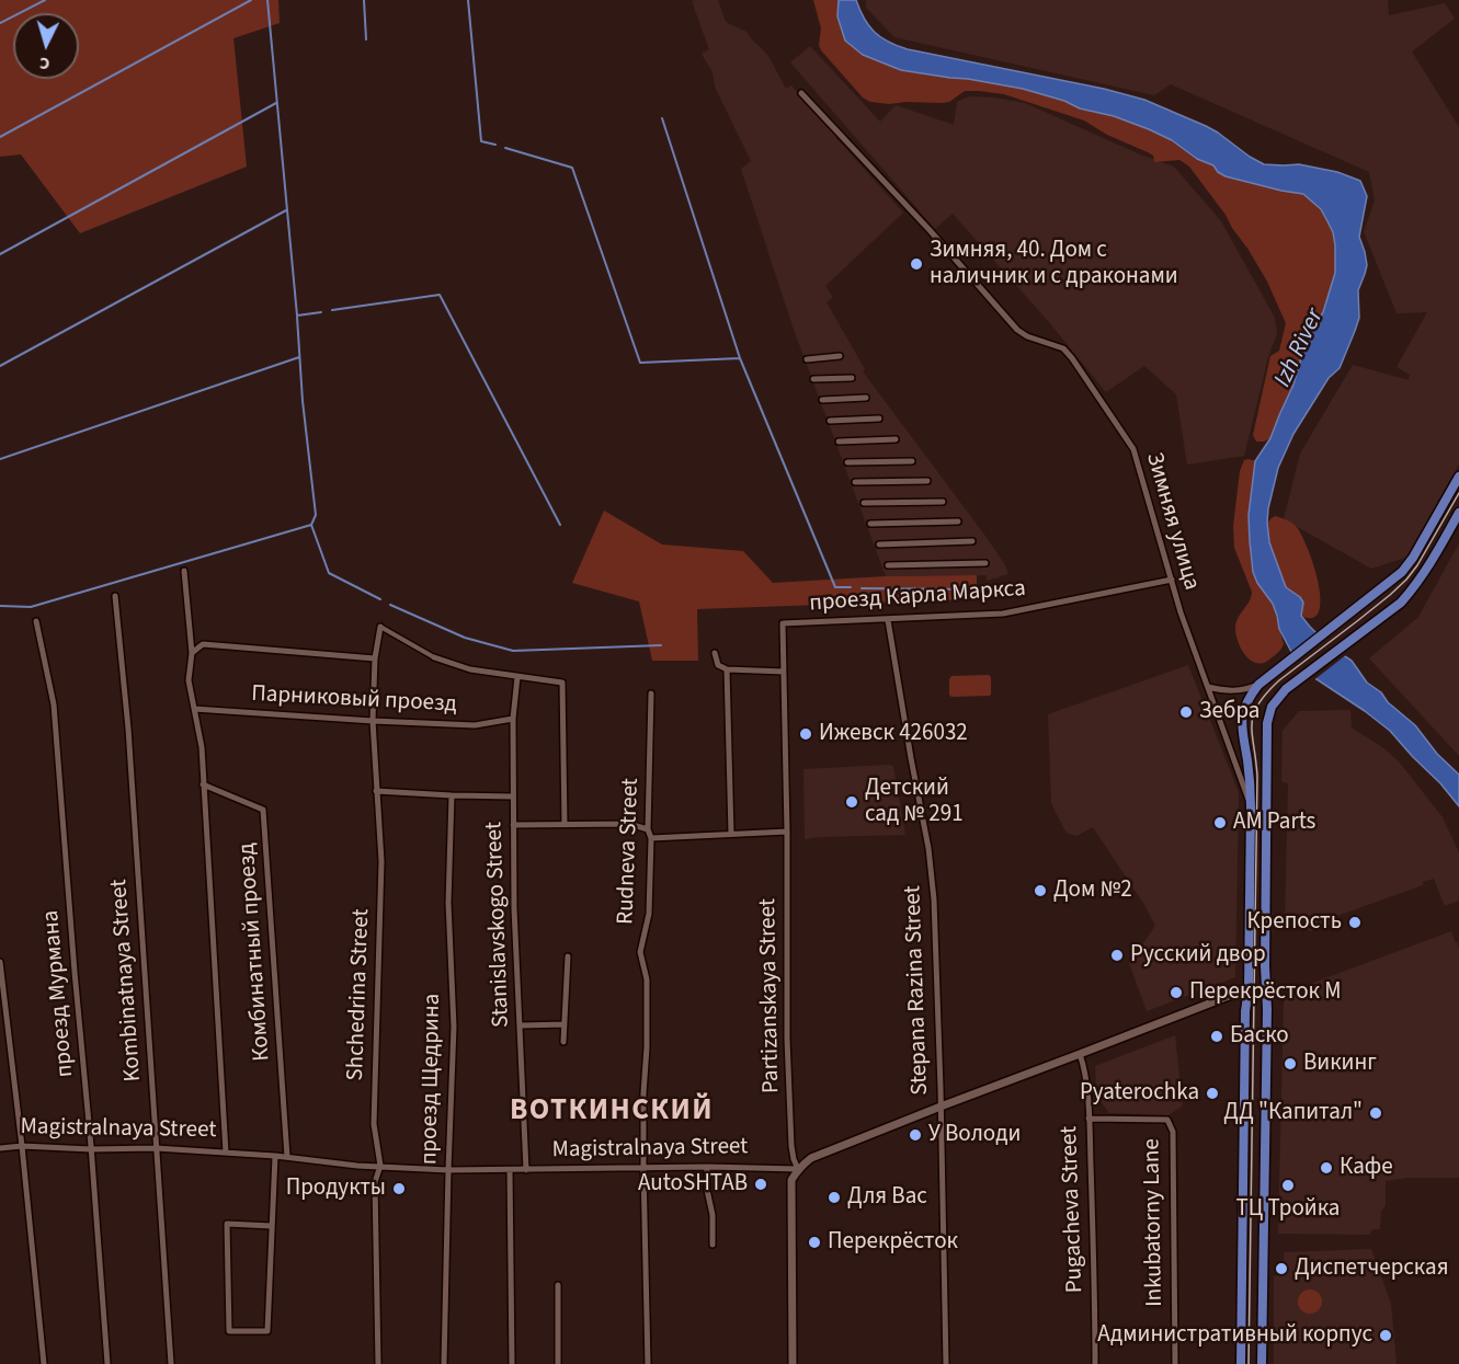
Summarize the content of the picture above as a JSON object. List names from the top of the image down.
{
  "streets": {
    "street": [
      "Зимняя улица",
      "проезд Карла Маркса",
      "Парниковый проезд",
      "Rudneva Street",
      "Stanislavskogo Street",
      "Комбинатный проезд",
      "Kombinatnaya Street",
      "Stepana Razina Street",
      "проезд Мурмана",
      "Shchedrina Street",
      "Partizanskaya Street",
      "проезд Щедрина",
      "Magistralnaya Street",
      "Pugacheva Street",
      "Inkubatorny Lane"
    ]
  },
  "crossings": [
    ["Зимняя улица", "проезд Карла Маркса"],
    ["проезд Карла Маркса", "Stepana Razina Street"],
    ["проезд Карла Маркса", "Partizanskaya Street"],
    ["Парниковый проезд", "Stanislavskogo Street"],
    ["Парниковый проезд", "Комбинатный проезд"],
    ["Парниковый проезд", "Shchedrina Street"],
    ["Rudneva Street", "Magistralnaya Street"],
    ["Stanislavskogo Street", "Magistralnaya Street"],
    ["Комбинатный проезд", "Magistralnaya Street"],
    ["Kombinatnaya Street", "Magistralnaya Street"],
    ["проезд Мурмана", "Magistralnaya Street"],
    ["Shchedrina Street", "Magistralnaya Street"],
    ["Partizanskaya Street", "Magistralnaya Street"],
    ["проезд Щедрина", "Magistralnaya Street"],
    ["Pugacheva Street", "Inkubatorny Lane"]
  ],
  "districts": ["ВОТКИНСКИЙ"],
  "water": ["Izh River"],
  "places": [
    "Зимняя, 40. Дом с наличник и с драконами",
    "Зебра",
    "Ижевск 426032",
    "Детский сад № 291",
    "AM Parts",
    "Дом №2",
    "Крепость",
    "Русский двор",
    "Перекрёсток М",
    "Баско",
    "Викинг",
    "Pyaterochka",
    "ДД \"Капитал\"",
    "У Володи",
    "Кафе",
    "AutoSHTAB",
    "ТЦ Тройка",
    "Продукты",
    "Для Вас",
    "Перекрёсток",
    "Диспетчерская",
    "Административный корпус"
  ],
  "north": "bottom"
}
